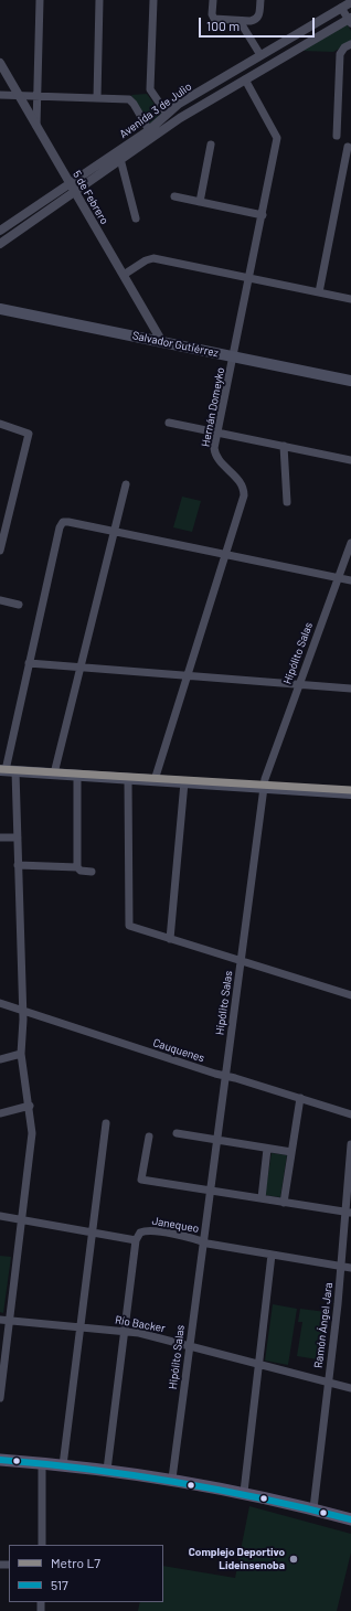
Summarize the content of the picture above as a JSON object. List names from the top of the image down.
{
  "streets": {
    "main road": ["Salvador Gutiérrez"],
    "street": [
      "Avenida 3 de Julio",
      "5 de Febrero",
      "Hernán Domeyko",
      "Hipólito Salas",
      "Cauquenes",
      "Janequeo",
      "Río Backer",
      "Ramón Ángel Jara"
    ]
  },
  "crossings": [
    ["Avenida 3 de Julio", "5 de Febrero"],
    ["Avenida 3 de Julio", "Hernán Domeyko"],
    ["5 de Febrero", "Salvador Gutiérrez"],
    ["Salvador Gutiérrez", "Hernán Domeyko"],
    ["Hipólito Salas", "Cauquenes"],
    ["Hipólito Salas", "Janequeo"],
    ["Hipólito Salas", "Río Backer"],
    ["Janequeo", "Ramón Ángel Jara"],
    ["Río Backer", "Ramón Ángel Jara"]
  ],
  "places": ["Complejo Deportivo Lideinsenoba"],
  "lines": ["metro line L7", "transit line 517"],
  "legend": ["Metro L7", "517"],
  "scale_bar": "100 m"
}
